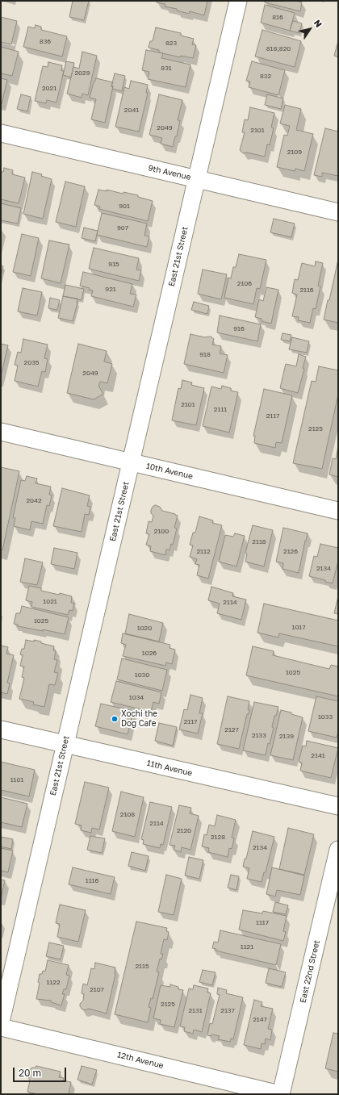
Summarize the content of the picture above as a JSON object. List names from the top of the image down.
{
  "streets": {
    "street": [
      "9th Avenue",
      "East 21st Street",
      "10th Avenue",
      "11th Avenue",
      "East 22nd Street",
      "12th Avenue"
    ]
  },
  "crossings": [
    ["9th Avenue", "East 21st Street"],
    ["East 21st Street", "10th Avenue"],
    ["East 21st Street", "11th Avenue"],
    ["East 22nd Street", "12th Avenue"]
  ],
  "places": ["Xochi the Dog Cafe"],
  "house_numbers": [
    "816",
    "836",
    "823",
    "818;820",
    "831",
    "2029",
    "832",
    "2021",
    "2041",
    "2049",
    "2101",
    "2109",
    "901",
    "907",
    "915",
    "2106",
    "921",
    "2116",
    "916",
    "918",
    "2035",
    "2049",
    "2101",
    "2111",
    "2117",
    "2125",
    "2042",
    "2100",
    "2118",
    "2112",
    "2126",
    "2134",
    "1021",
    "2114",
    "1025",
    "1017",
    "1020",
    "1026",
    "1025",
    "1030",
    "1034",
    "1033",
    "2117",
    "2127",
    "2133",
    "2139",
    "2141",
    "1101",
    "2108",
    "2114",
    "2120",
    "2128",
    "2134",
    "1116",
    "1117",
    "1121",
    "2115",
    "1122",
    "2107",
    "2125",
    "2131",
    "2137",
    "2147"
  ],
  "scale_bar": "20 m",
  "north": "top right"
}
